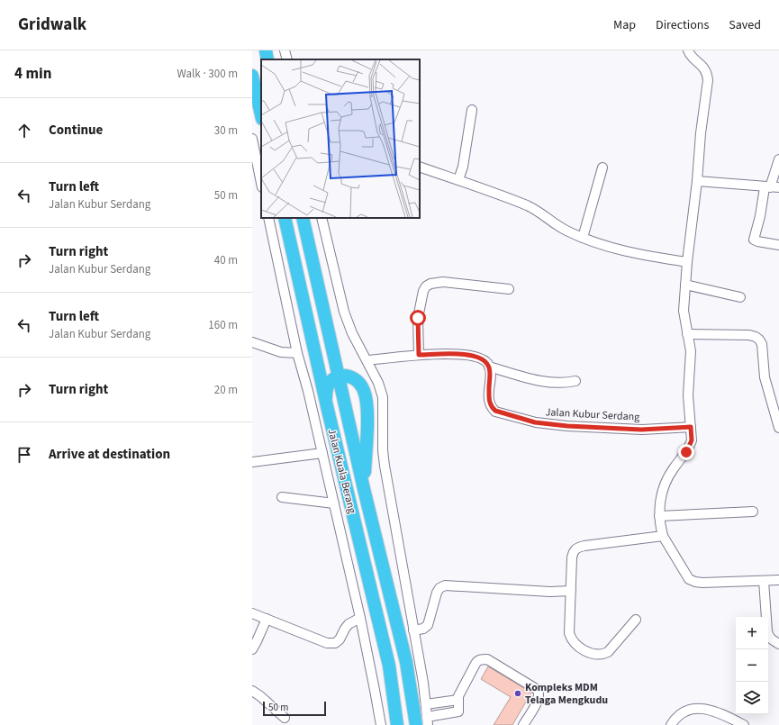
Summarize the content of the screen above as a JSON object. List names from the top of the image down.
{
  "streets": {
    "highway": ["Jalan Kuala Berang"],
    "street": ["Jalan Kubur Serdang"]
  },
  "places": ["Kompleks MDM Telaga Mengkudu"],
  "scale_bar": "50 m",
  "page": {
    "header": "Gridwalk",
    "nav": ["Map", "Directions", "Saved"],
    "heading": ["4 min", "Walk · 300 m"],
    "list": [
      ["Continue", "30 m"],
      ["Turn left", "Jalan Kubur Serdang", "50 m"],
      ["Turn right", "Jalan Kubur Serdang", "40 m"],
      ["Turn left", "Jalan Kubur Serdang", "160 m"],
      ["Turn right", "20 m"],
      "Arrive at destination"
    ],
    "map_buttons": ["+", "−"],
    "scale": "50 m"
  }
}
